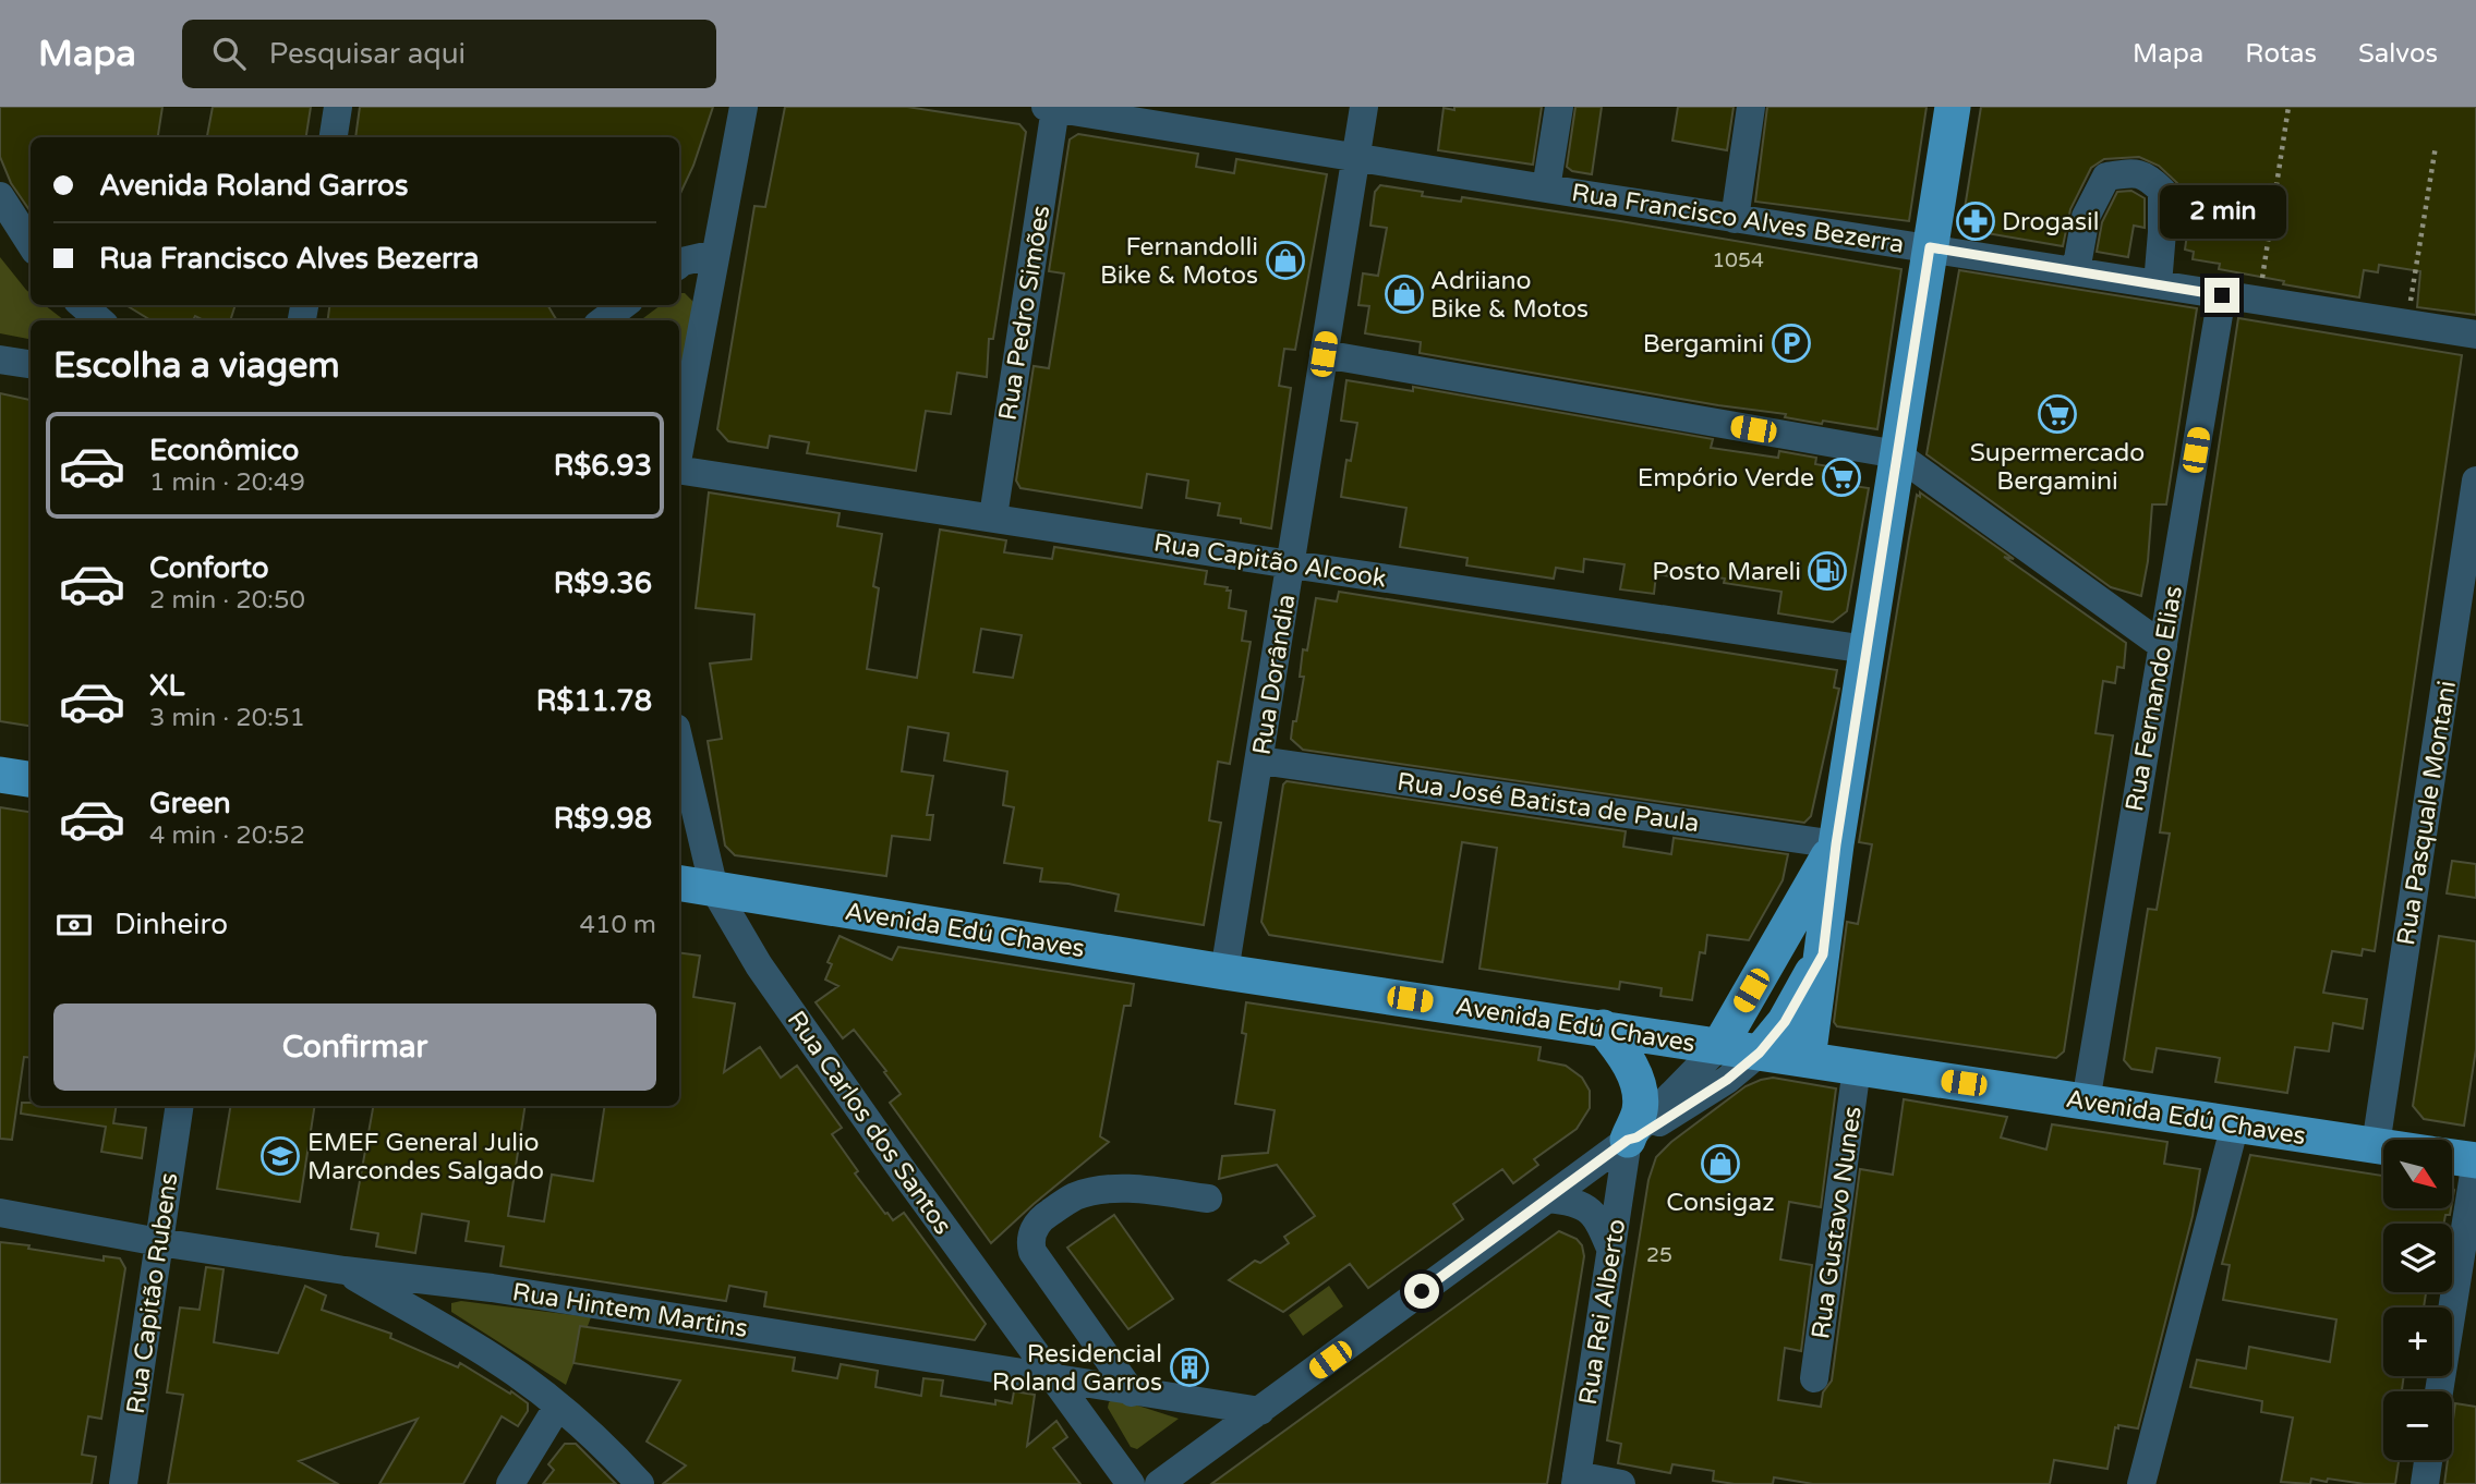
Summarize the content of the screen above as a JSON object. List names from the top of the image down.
{
  "streets": {
    "main road": ["Avenida Edú Chaves"],
    "street": [
      "Rua Francisco Alves Bezerra",
      "Rua Pedro Simões",
      "Rua Capitão Alcook",
      "Rua Dorândia",
      "Rua Fernando Elias",
      "Rua José Batista de Paula",
      "Rua Pasquale Montani",
      "Rua Carlos dos Santos",
      "Rua Gustavo Nunes",
      "Rua Capitão Rubens",
      "Rua Hintem Martins",
      "Rua Rei Alberto"
    ]
  },
  "crossings": [
    ["Rua Francisco Alves Bezerra", "Rua Pedro Simões"],
    ["Rua Francisco Alves Bezerra", "Rua Dorândia"],
    ["Rua Francisco Alves Bezerra", "Rua Fernando Elias"],
    ["Rua Pedro Simões", "Rua Capitão Alcook"],
    ["Rua Capitão Alcook", "Rua Dorândia"],
    ["Rua Dorândia", "Rua José Batista de Paula"],
    ["Rua Dorândia", "Avenida Edú Chaves"],
    ["Rua Fernando Elias", "Avenida Edú Chaves"],
    ["Rua Pasquale Montani", "Avenida Edú Chaves"],
    ["Avenida Edú Chaves", "Rua Carlos dos Santos"],
    ["Avenida Edú Chaves", "Rua Gustavo Nunes"],
    ["Rua Carlos dos Santos", "Rua Hintem Martins"],
    ["Rua Capitão Rubens", "Rua Hintem Martins"]
  ],
  "places": {
    "pharmacy": ["Drogasil"],
    "shop": ["Fernandolli Bike & Motos", "Adriiano Bike & Motos", "Consigaz"],
    "parking": ["Bergamini"],
    "supermarket": ["Supermercado Bergamini", "Empório Verde"],
    "fuel station": ["Posto Mareli"],
    "school or university": ["EMEF General Julio Marcondes Salgado"],
    "building": ["Residencial Roland Garros"]
  },
  "house_numbers": ["1054", "25"],
  "north": "bottom right",
  "page": {
    "header": "Mapa",
    "search": "Pesquisar aqui",
    "nav": ["Mapa", "Rotas", "Salvos"],
    "banner": ["Avenida Roland Garros", "Rua Francisco Alves Bezerra"],
    "bubble": "2 min",
    "heading": "Escolha a viagem",
    "list": [
      {
        "name": "Econômico",
        "note": "1 min · 20:49",
        "value": "R$6.93"
      },
      {
        "name": "Conforto",
        "note": "2 min · 20:50",
        "value": "R$9.36"
      },
      {
        "name": "XL",
        "note": "3 min · 20:51",
        "value": "R$11.78"
      },
      {
        "name": "Green",
        "note": "4 min · 20:52",
        "value": "R$9.98"
      }
    ],
    "pay": ["Dinheiro", "410 m"],
    "buttons": "Confirmar",
    "map_buttons": ["+", "−"]
  }
}
